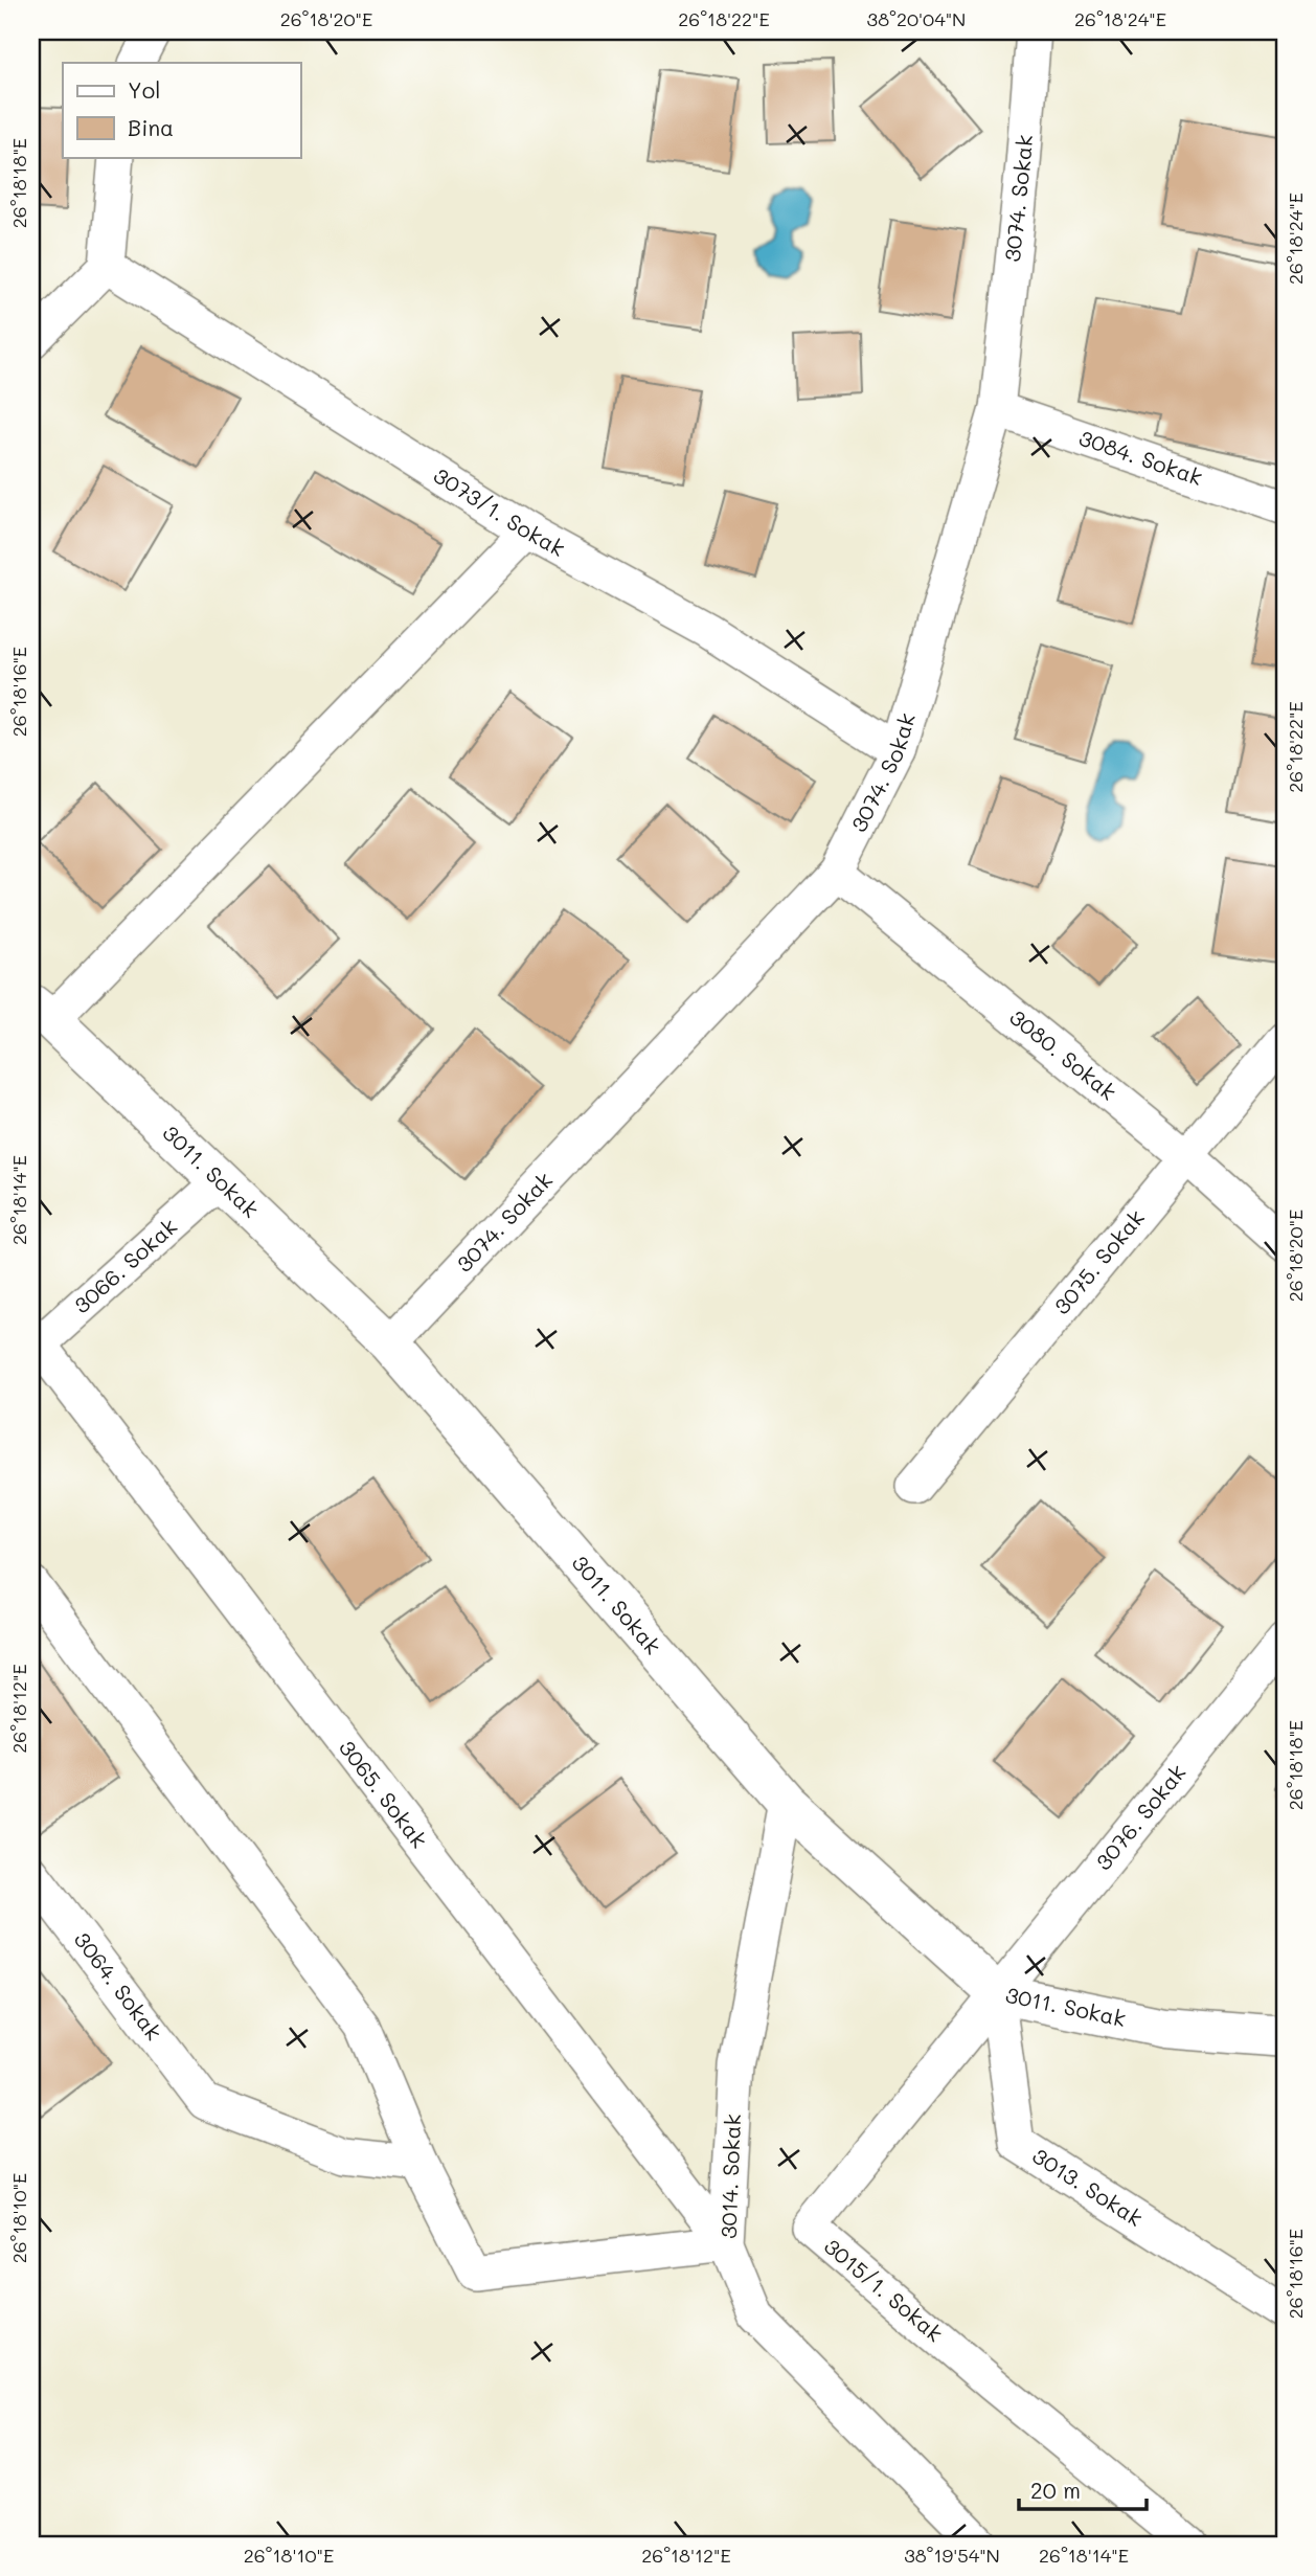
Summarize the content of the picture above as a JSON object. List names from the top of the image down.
{
  "streets": {
    "street": [
      "3074. Sokak",
      "3084. Sokak",
      "3073/1. Sokak",
      "3080. Sokak",
      "3011. Sokak",
      "3075. Sokak",
      "3066. Sokak",
      "3065. Sokak",
      "3076. Sokak",
      "3064. Sokak",
      "3014. Sokak",
      "3013. Sokak",
      "3015/1. Sokak"
    ]
  },
  "crossings": [
    ["3074. Sokak", "3084. Sokak"],
    ["3074. Sokak", "3073/1. Sokak"],
    ["3074. Sokak", "3080. Sokak"],
    ["3074. Sokak", "3011. Sokak"],
    ["3080. Sokak", "3075. Sokak"],
    ["3011. Sokak", "3066. Sokak"],
    ["3011. Sokak", "3076. Sokak"],
    ["3011. Sokak", "3014. Sokak"],
    ["3011. Sokak", "3013. Sokak"],
    ["3011. Sokak", "3015/1. Sokak"],
    ["3066. Sokak", "3065. Sokak"],
    ["3065. Sokak", "3014. Sokak"],
    ["3076. Sokak", "3013. Sokak"],
    ["3076. Sokak", "3015/1. Sokak"],
    ["3013. Sokak", "3015/1. Sokak"]
  ],
  "legend": ["Yol", "Bina"],
  "scale_bar": "20 m",
  "coordinates": [
    "26°18'20\"E",
    "26°18'22\"E",
    "38°20'04\"N",
    "26°18'24\"E",
    "26°18'18\"E",
    "26°18'16\"E",
    "26°18'14\"E",
    "26°18'12\"E",
    "26°18'10\"E",
    "38°19'54\"N"
  ]
}
